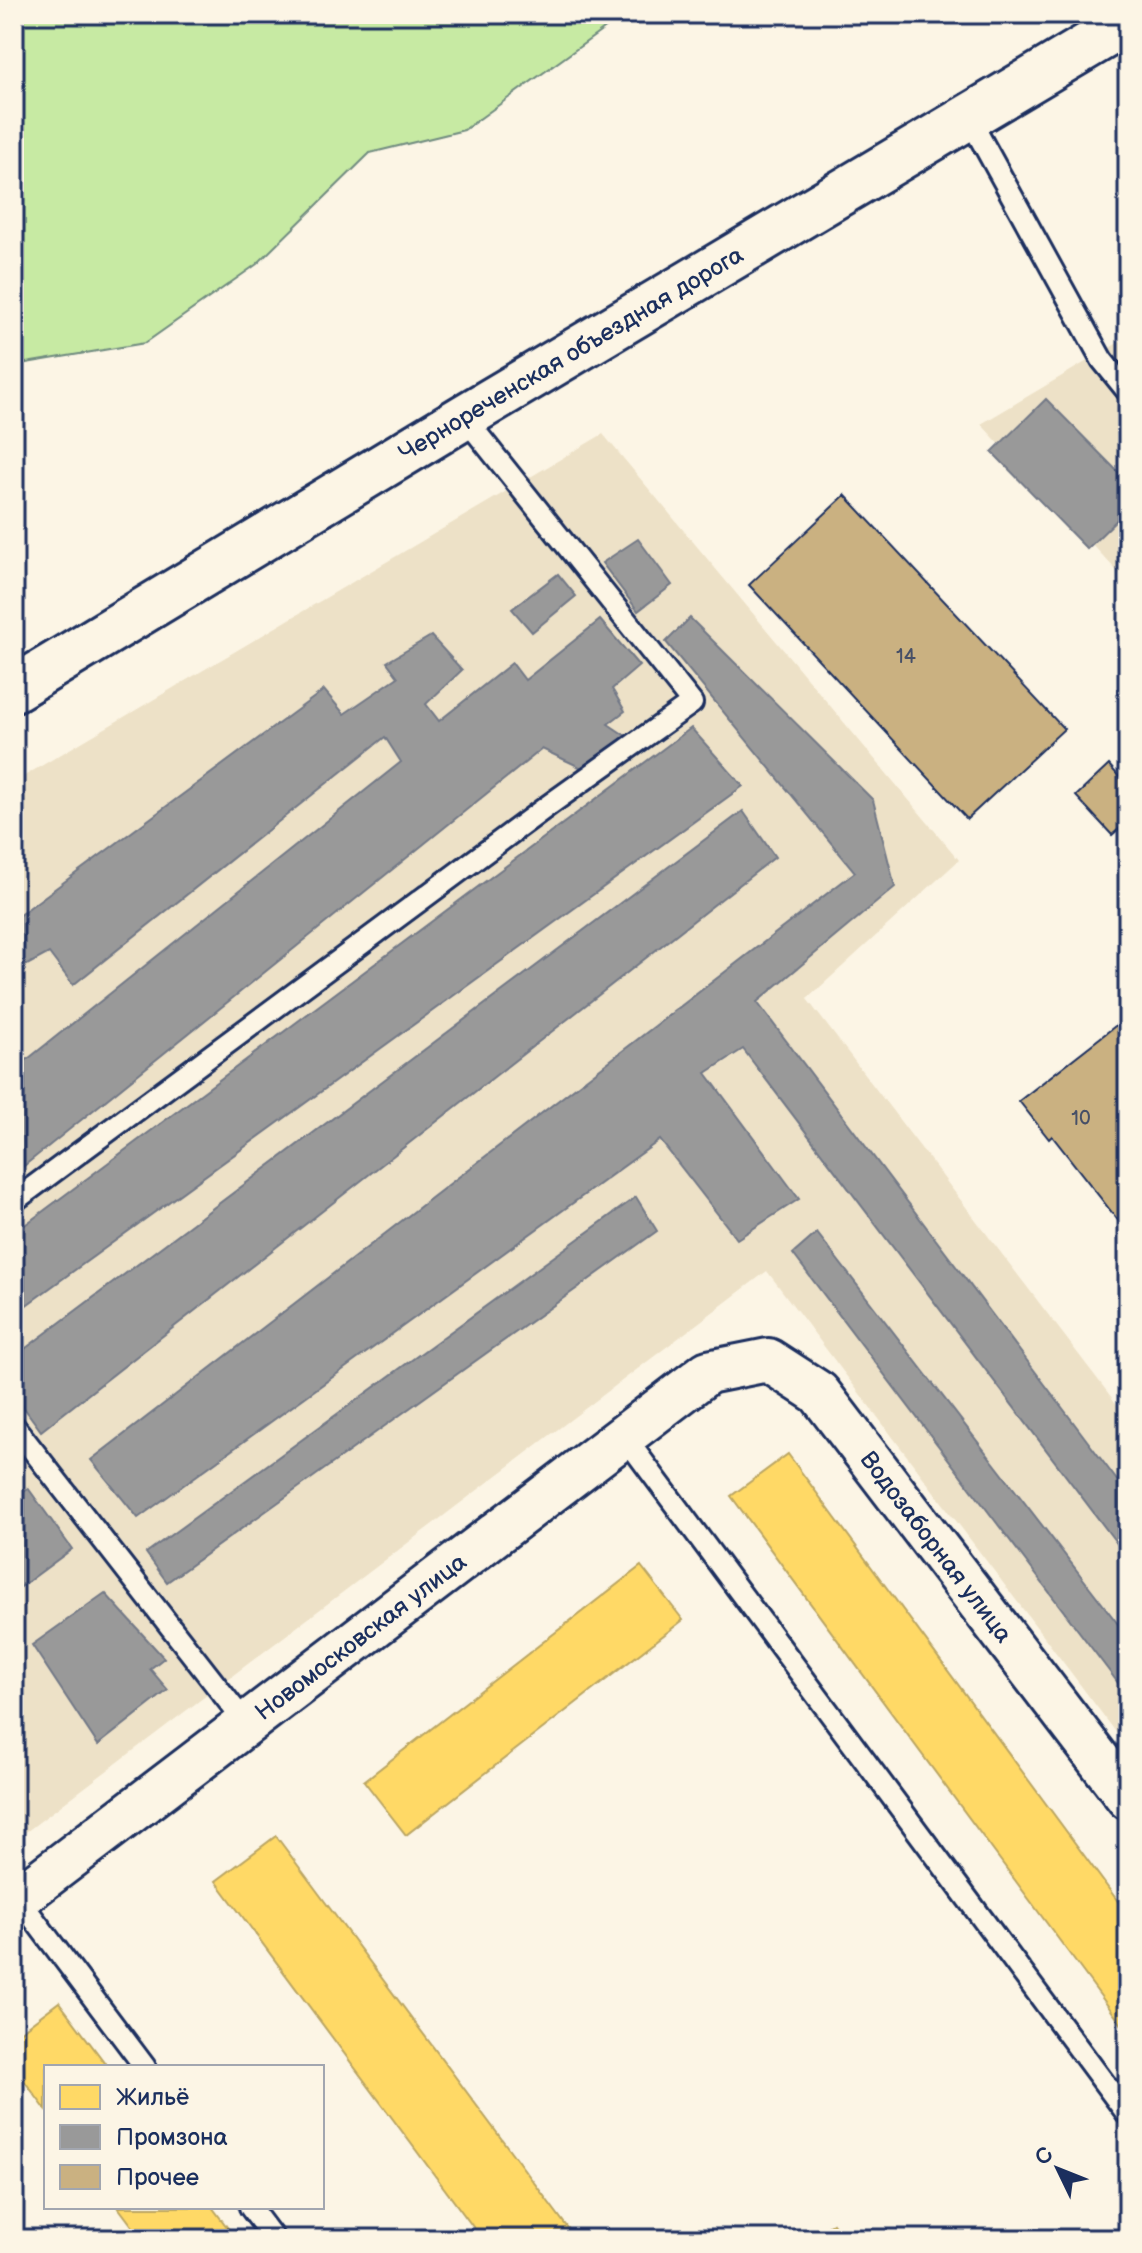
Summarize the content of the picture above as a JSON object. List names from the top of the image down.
{
  "streets": {
    "main road": ["Чернореченская объездная дорога"],
    "street": ["Водозаборная улица", "Новомосковская улица"]
  },
  "crossings": [
    ["Водозаборная улица", "Новомосковская улица"]
  ],
  "house_numbers": ["14", "10"],
  "legend": ["Жильё", "Промзона", "Прочее"],
  "north": "top left"
}
